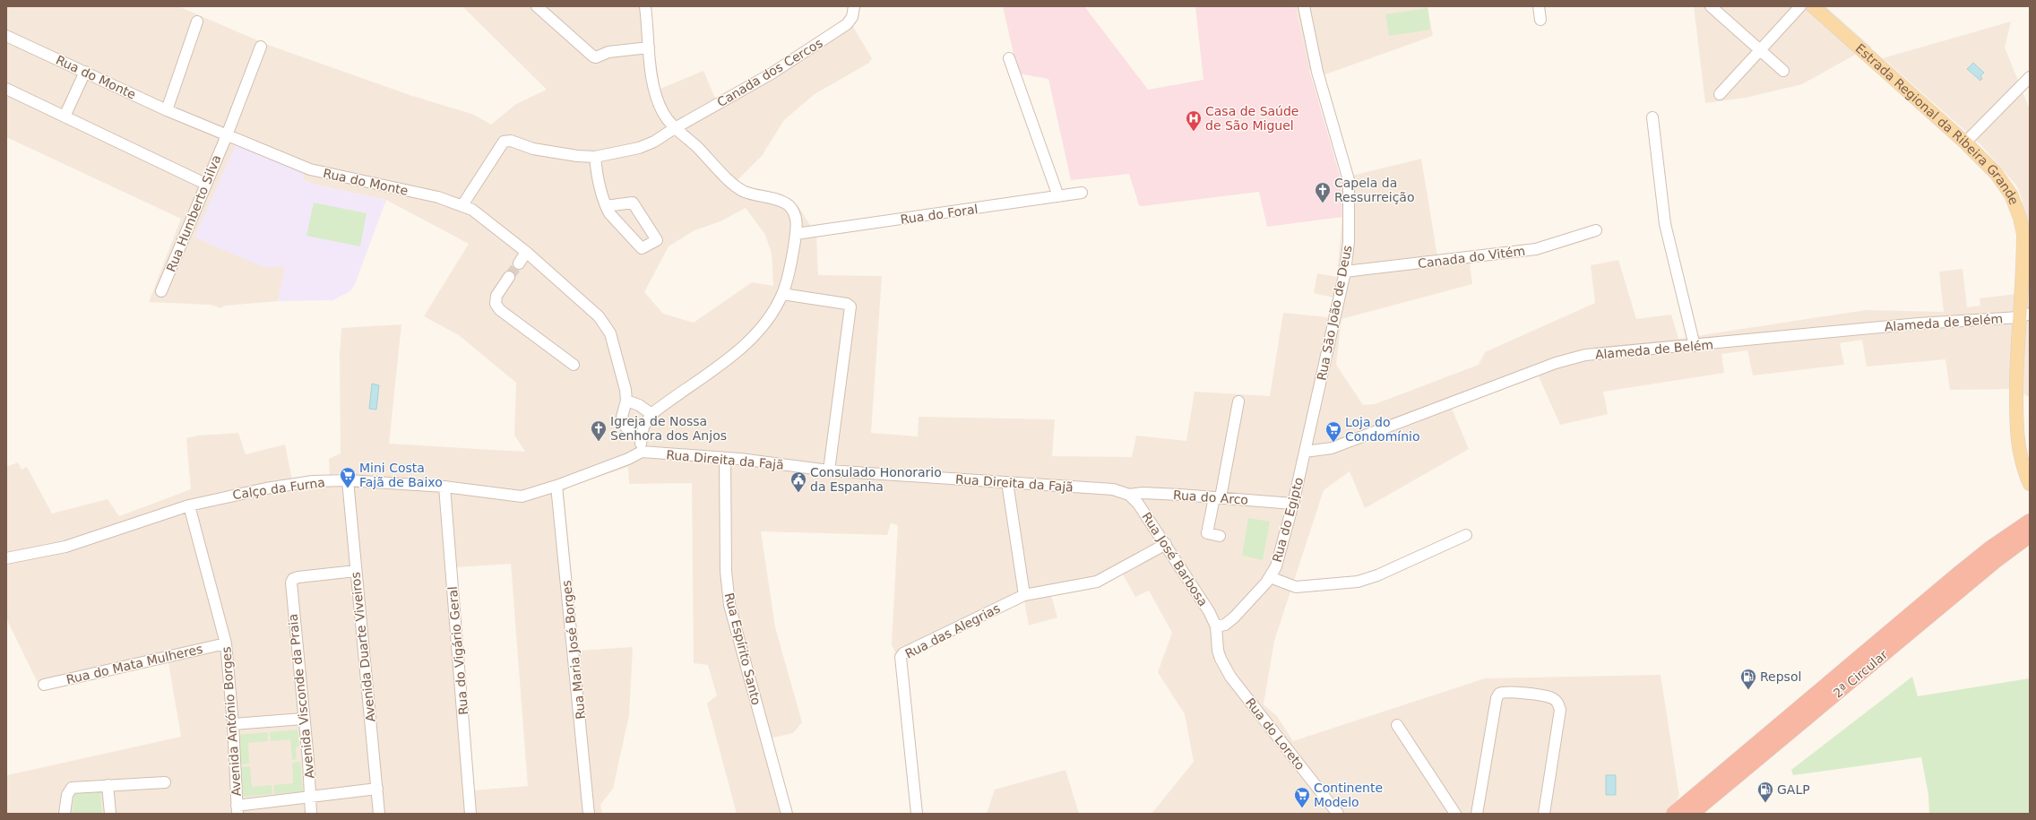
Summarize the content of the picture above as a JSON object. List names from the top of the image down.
{
  "streets": {
    "highway": ["2ª Circular"],
    "main road": ["Estrada Regional da Ribeira Grande"],
    "street": [
      "Canada dos Cercos",
      "Rua do Monte",
      "Rua Humberto Silva",
      "Rua do Foral",
      "Canada do Vitém",
      "Rua São João de Deus",
      "Alameda de Belém",
      "Rua Direita da Fajã",
      "Calço da Furna",
      "Rua do Arco",
      "Rua do Egipto",
      "Rua José Barbosa",
      "Rua das Alegrias",
      "Avenida Duarte Viveiros",
      "Rua Espírito Santo",
      "Rua Maria José Borges",
      "Rua do Vigário Geral",
      "Rua do Mata Mulheres",
      "Avenida Visconde da Praia",
      "Avenida António Borges",
      "Rua do Loreto"
    ]
  },
  "crossings": [
    ["Canada dos Cercos", "Rua do Monte"],
    ["Rua do Monte", "Rua Humberto Silva"],
    ["Estrada Regional da Ribeira Grande", "Alameda de Belém"],
    ["Canada do Vitém", "Rua São João de Deus"],
    ["Rua São João de Deus", "Alameda de Belém"],
    ["Rua São João de Deus", "Rua do Egipto"],
    ["Alameda de Belém", "Rua do Egipto"],
    ["Rua Direita da Fajã", "Calço da Furna"],
    ["Rua Direita da Fajã", "Rua do Arco"],
    ["Rua Direita da Fajã", "Rua José Barbosa"],
    ["Rua Direita da Fajã", "Rua Espírito Santo"],
    ["Calço da Furna", "Avenida Duarte Viveiros"],
    ["Calço da Furna", "Rua Maria José Borges"],
    ["Calço da Furna", "Rua do Vigário Geral"],
    ["Calço da Furna", "Avenida António Borges"],
    ["Rua do Arco", "Rua do Egipto"],
    ["Rua do Arco", "Rua José Barbosa"],
    ["Rua do Egipto", "Rua José Barbosa"],
    ["Rua do Egipto", "Rua do Loreto"],
    ["Rua José Barbosa", "Rua do Loreto"],
    ["Avenida Duarte Viveiros", "Avenida Visconde da Praia"],
    ["Rua do Mata Mulheres", "Avenida António Borges"]
  ],
  "places": {
    "hospital": ["Casa de Saúde de São Miguel"],
    "church": ["Capela da Ressurreição", "Igreja de Nossa Senhora dos Anjos"],
    "supermarket": ["Loja do Condomínio", "Mini Costa Fajã de Baixo", "Continente Modelo"],
    "public building": ["Consulado Honorario da Espanha"],
    "fuel station": ["Repsol", "GALP"]
  }
}
